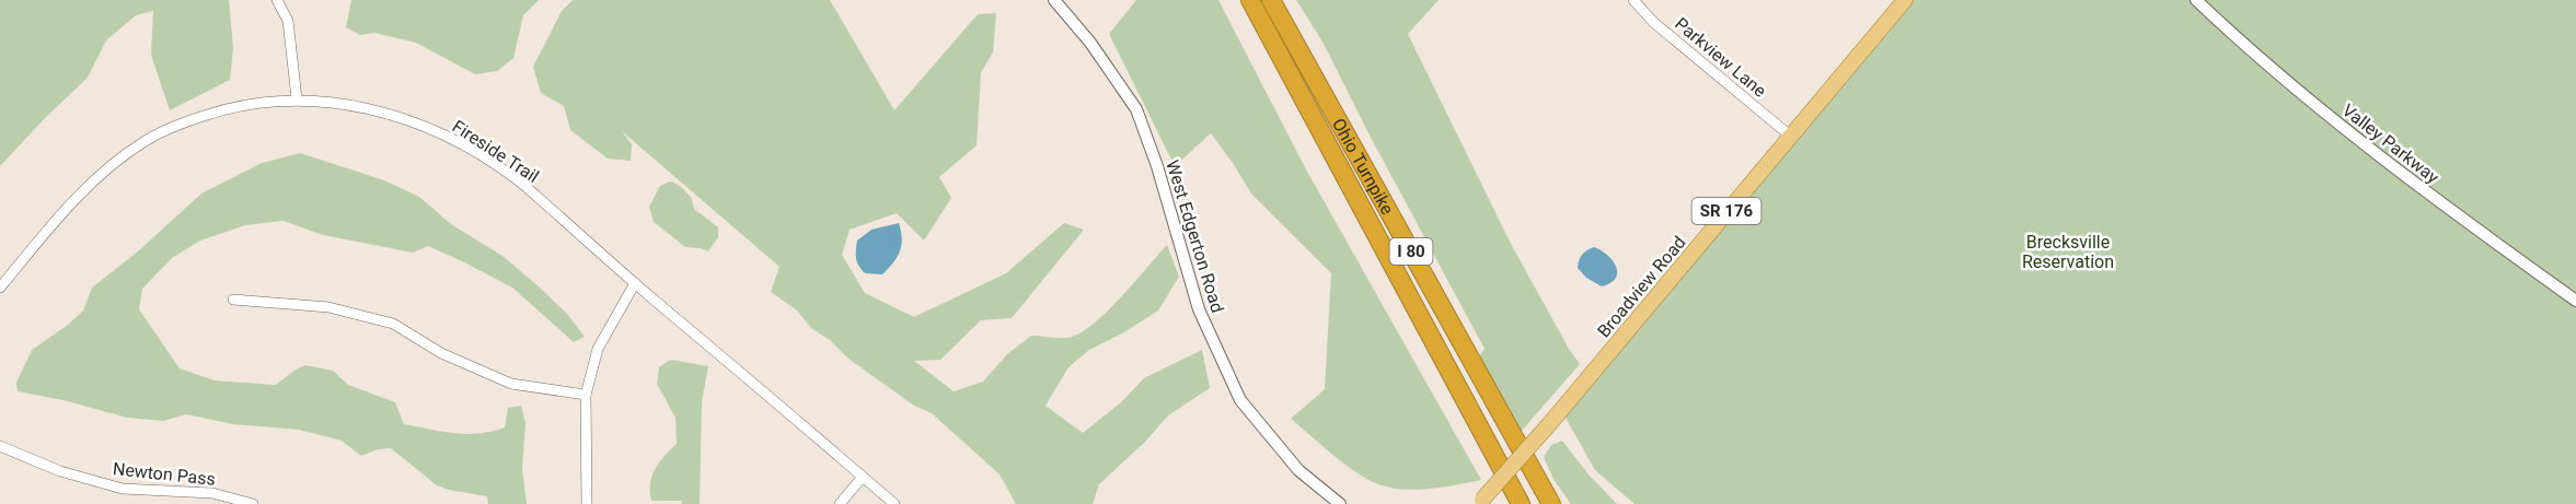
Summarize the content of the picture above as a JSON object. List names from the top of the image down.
{
  "streets": {
    "highway": ["Ohio Turnpike", "I 80"],
    "main road": ["SR 176", "Broadview Road"],
    "street": [
      "Parkview Lane",
      "Valley Parkway",
      "Fireside Trail",
      "West Edgerton Road",
      "Newton Pass"
    ]
  },
  "crossings": [
    ["Parkview Lane", "Broadview Road"]
  ],
  "parks": ["Brecksville Reservation"]
}
